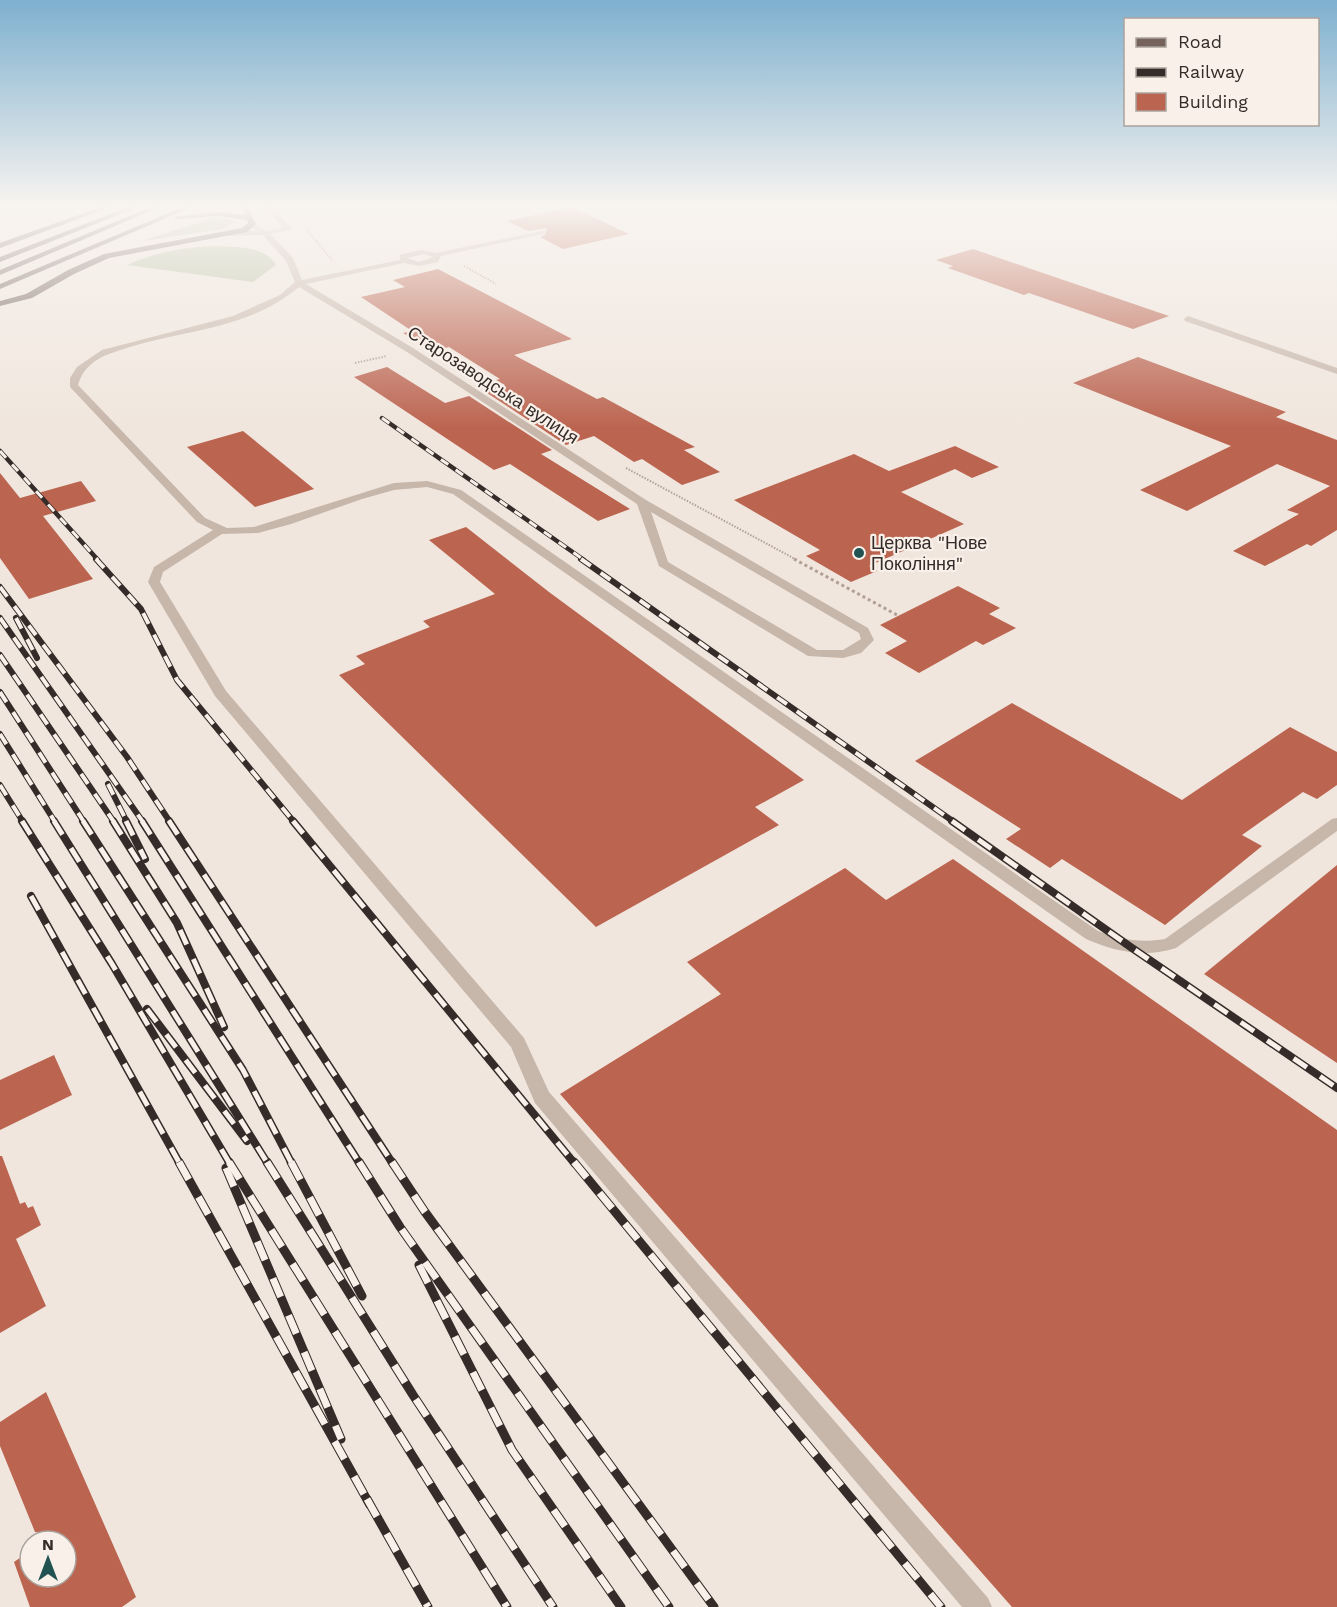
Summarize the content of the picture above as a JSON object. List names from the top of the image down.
{
  "streets": {
    "street": ["Старозаводська вулиця"]
  },
  "places": ["Церква \"Нове Покоління\""],
  "legend": ["Road", "Railway", "Building"],
  "north": "top"
}
